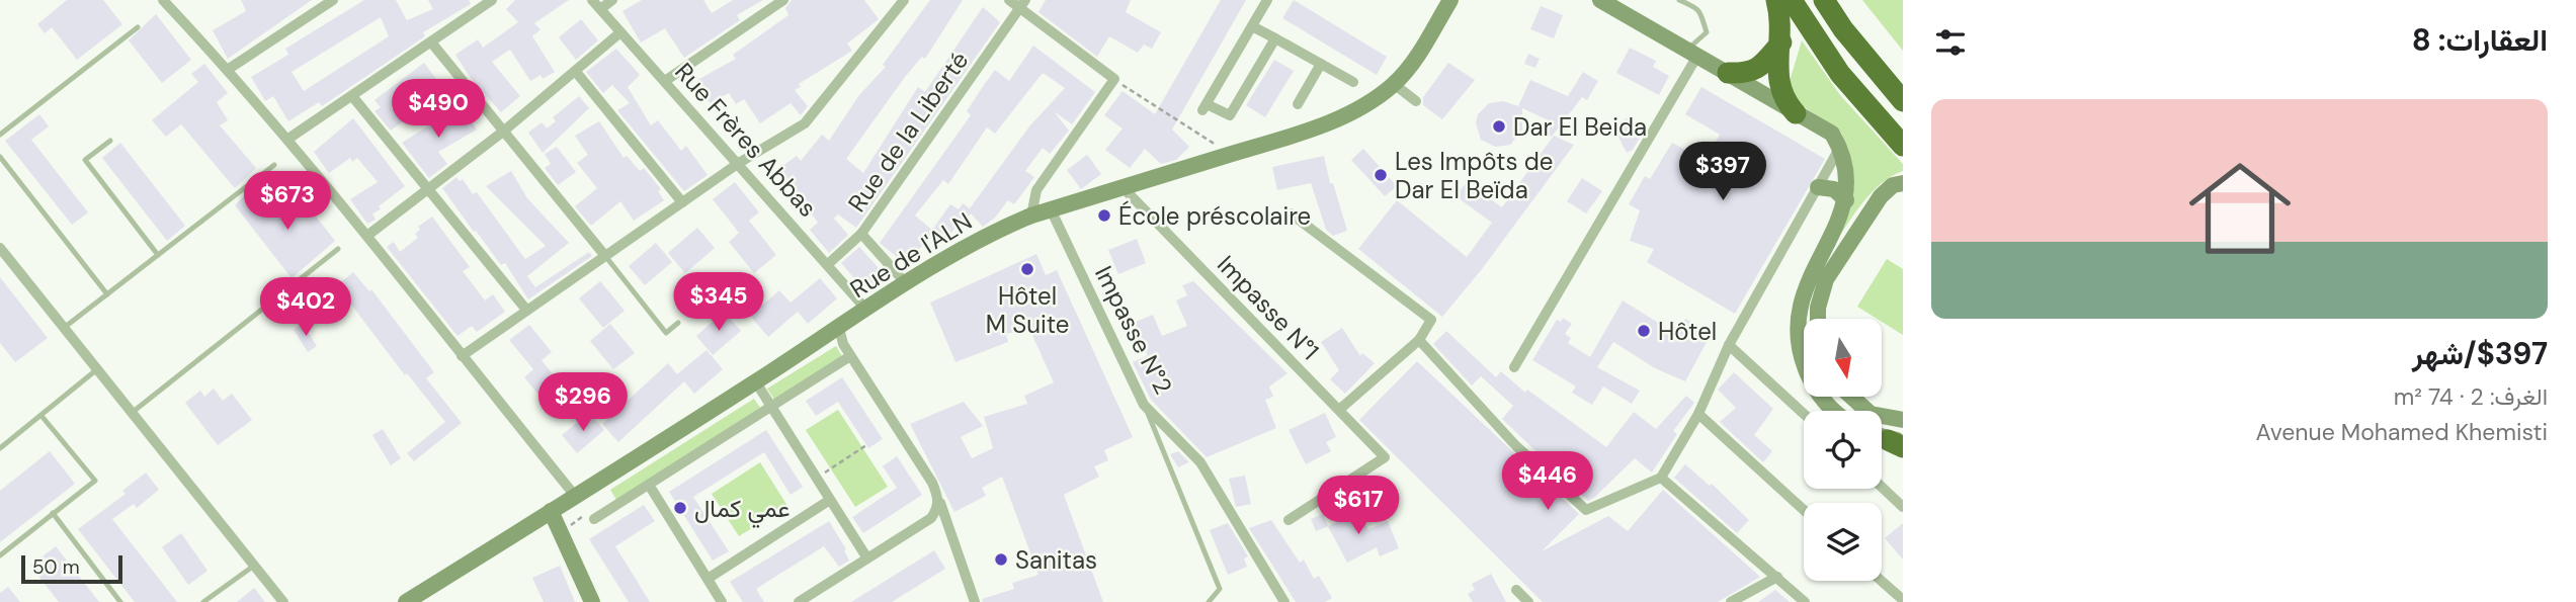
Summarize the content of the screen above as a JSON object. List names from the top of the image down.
{
  "streets": {
    "street": [
      "Rue de la Liberté",
      "Rue Frères Abbas",
      "Rue de l'ALN",
      "Impasse N°1",
      "Impasse N°2"
    ]
  },
  "crossings": [
    ["Rue de la Liberté", "Rue de l'ALN"],
    ["Rue Frères Abbas", "Rue de l'ALN"],
    ["Rue de l'ALN", "Impasse N°1"],
    ["Rue de l'ALN", "Impasse N°2"]
  ],
  "places": [
    "Dar El Beida",
    "Les Impôts de Dar El Beïda",
    "École préscolaire",
    "Hôtel M Suite",
    "Hôtel",
    "عمي كمال",
    "Sanitas"
  ],
  "scale_bar": "50 m",
  "north": "bottom",
  "page": {
    "heading": "العقارات: 8",
    "price": [
      "$490",
      "$397",
      "$673",
      "$345",
      "$402",
      "$296",
      "$446",
      "$617"
    ],
    "list": [
      {
        "name": "$397/شهر",
        "note": "الغرف: 2 · 74 m² · Avenue Mohamed Khemisti"
      }
    ],
    "scale": "50 m"
  }
}
